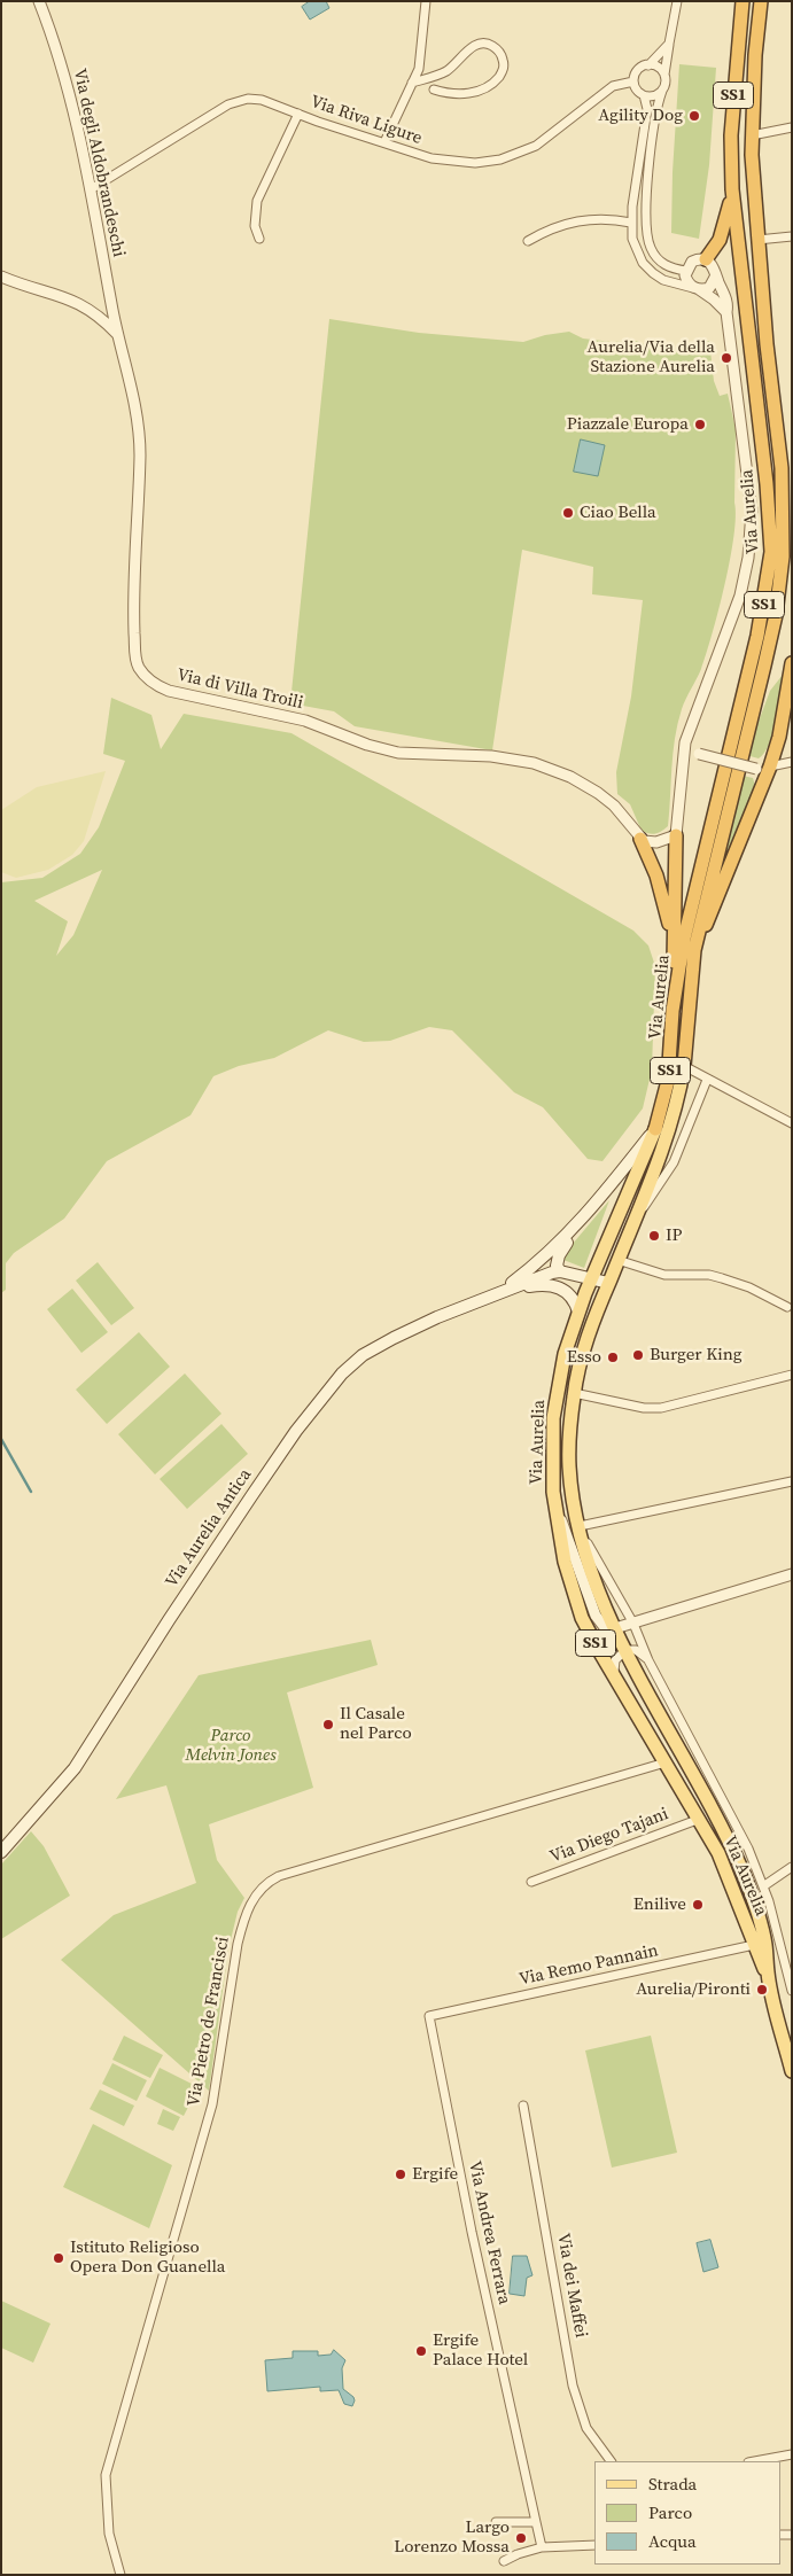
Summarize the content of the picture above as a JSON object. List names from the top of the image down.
{
  "streets": {
    "highway": ["SS1", "Via Aurelia"],
    "main road": ["Via Aurelia Antica"],
    "street": [
      "Via Riva Ligure",
      "Via degli Aldobrandeschi",
      "Via di Villa Troili",
      "Via Diego Tajani",
      "Via Remo Pannain",
      "Via Pietro de Francisci",
      "Via Andrea Ferrara",
      "Via dei Maffei"
    ]
  },
  "crossings": [
    ["Via Riva Ligure", "Via degli Aldobrandeschi"],
    ["Via degli Aldobrandeschi", "Via di Villa Troili"],
    ["Via Aurelia", "Via Diego Tajani"],
    ["Via Aurelia", "Via Remo Pannain"],
    ["Via Aurelia", "Via Pietro de Francisci"],
    ["Via Remo Pannain", "Via Andrea Ferrara"]
  ],
  "parks": ["Parco Melvin Jones"],
  "places": [
    "Agility Dog",
    "Aurelia/Via della Stazione Aurelia",
    "Piazzale Europa",
    "Ciao Bella",
    "IP",
    "Burger King",
    "Esso",
    "Il Casale nel Parco",
    "Enilive",
    "Aurelia/Pironti",
    "Ergife",
    "Istituto Religioso Opera Don Guanella",
    "Ergife Palace Hotel",
    "Largo Lorenzo Mossa"
  ],
  "legend": ["Strada", "Parco", "Acqua"]
}
